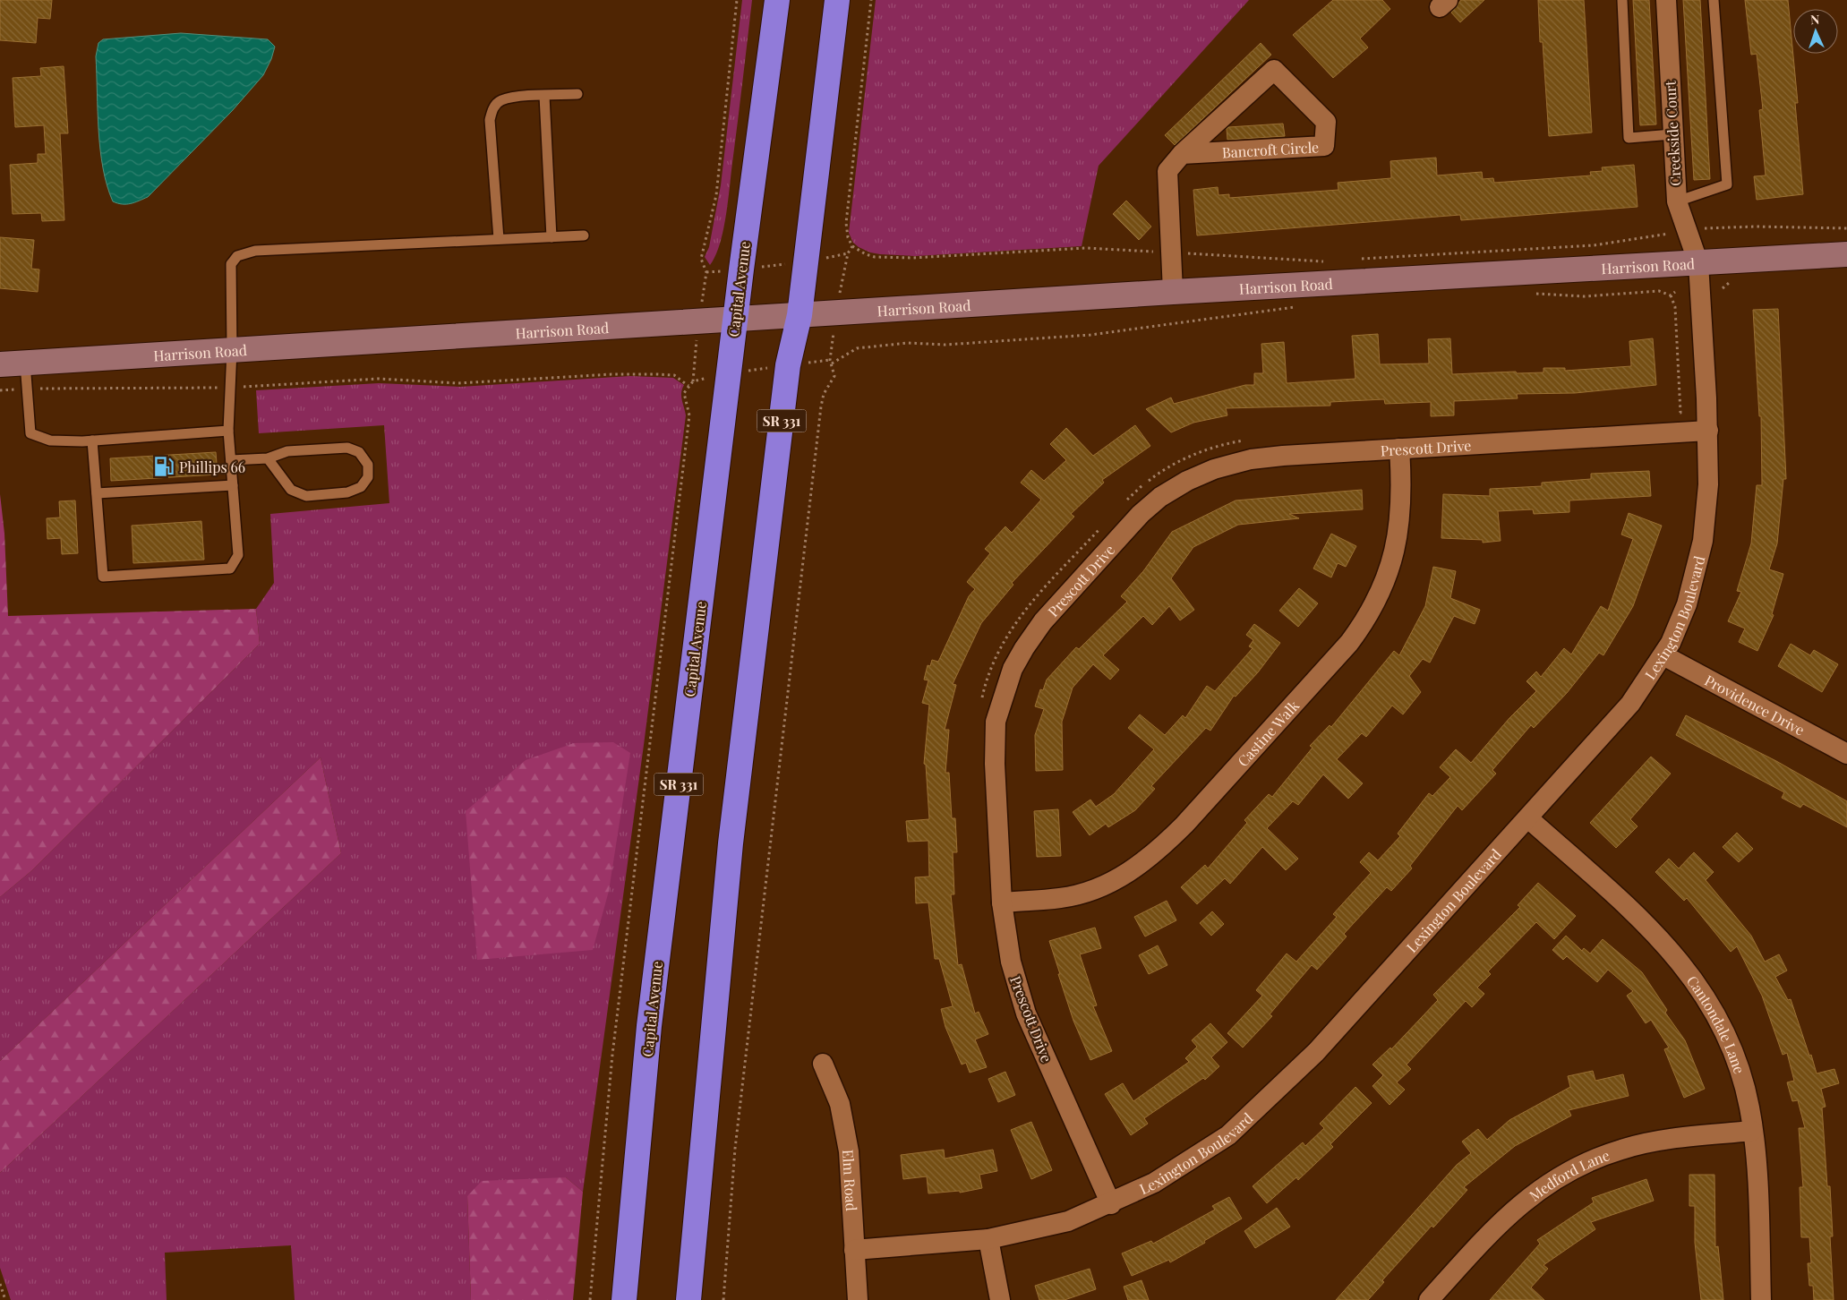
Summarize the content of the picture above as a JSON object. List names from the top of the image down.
{
  "streets": {
    "highway": ["Capital Avenue", "SR 331"],
    "street": [
      "Creekside Court",
      "Bancroft Circle",
      "Harrison Road",
      "Prescott Drive",
      "Lexington Boulevard",
      "Providence Drive",
      "Castine Walk",
      "Cantondale Lane",
      "Medford Lane",
      "Elm Road"
    ]
  },
  "crossings": [
    ["Creekside Court", "Harrison Road"],
    ["Creekside Court", "Lexington Boulevard"],
    ["Bancroft Circle", "Harrison Road"],
    ["Harrison Road", "Capital Avenue"],
    ["Harrison Road", "SR 331"],
    ["Harrison Road", "Lexington Boulevard"],
    ["Prescott Drive", "Lexington Boulevard"],
    ["Prescott Drive", "Castine Walk"],
    ["Lexington Boulevard", "Providence Drive"],
    ["Lexington Boulevard", "Cantondale Lane"],
    ["Lexington Boulevard", "Elm Road"],
    ["Cantondale Lane", "Medford Lane"]
  ],
  "places": {
    "fuel station": ["Phillips 66"]
  },
  "north": "top"
}
